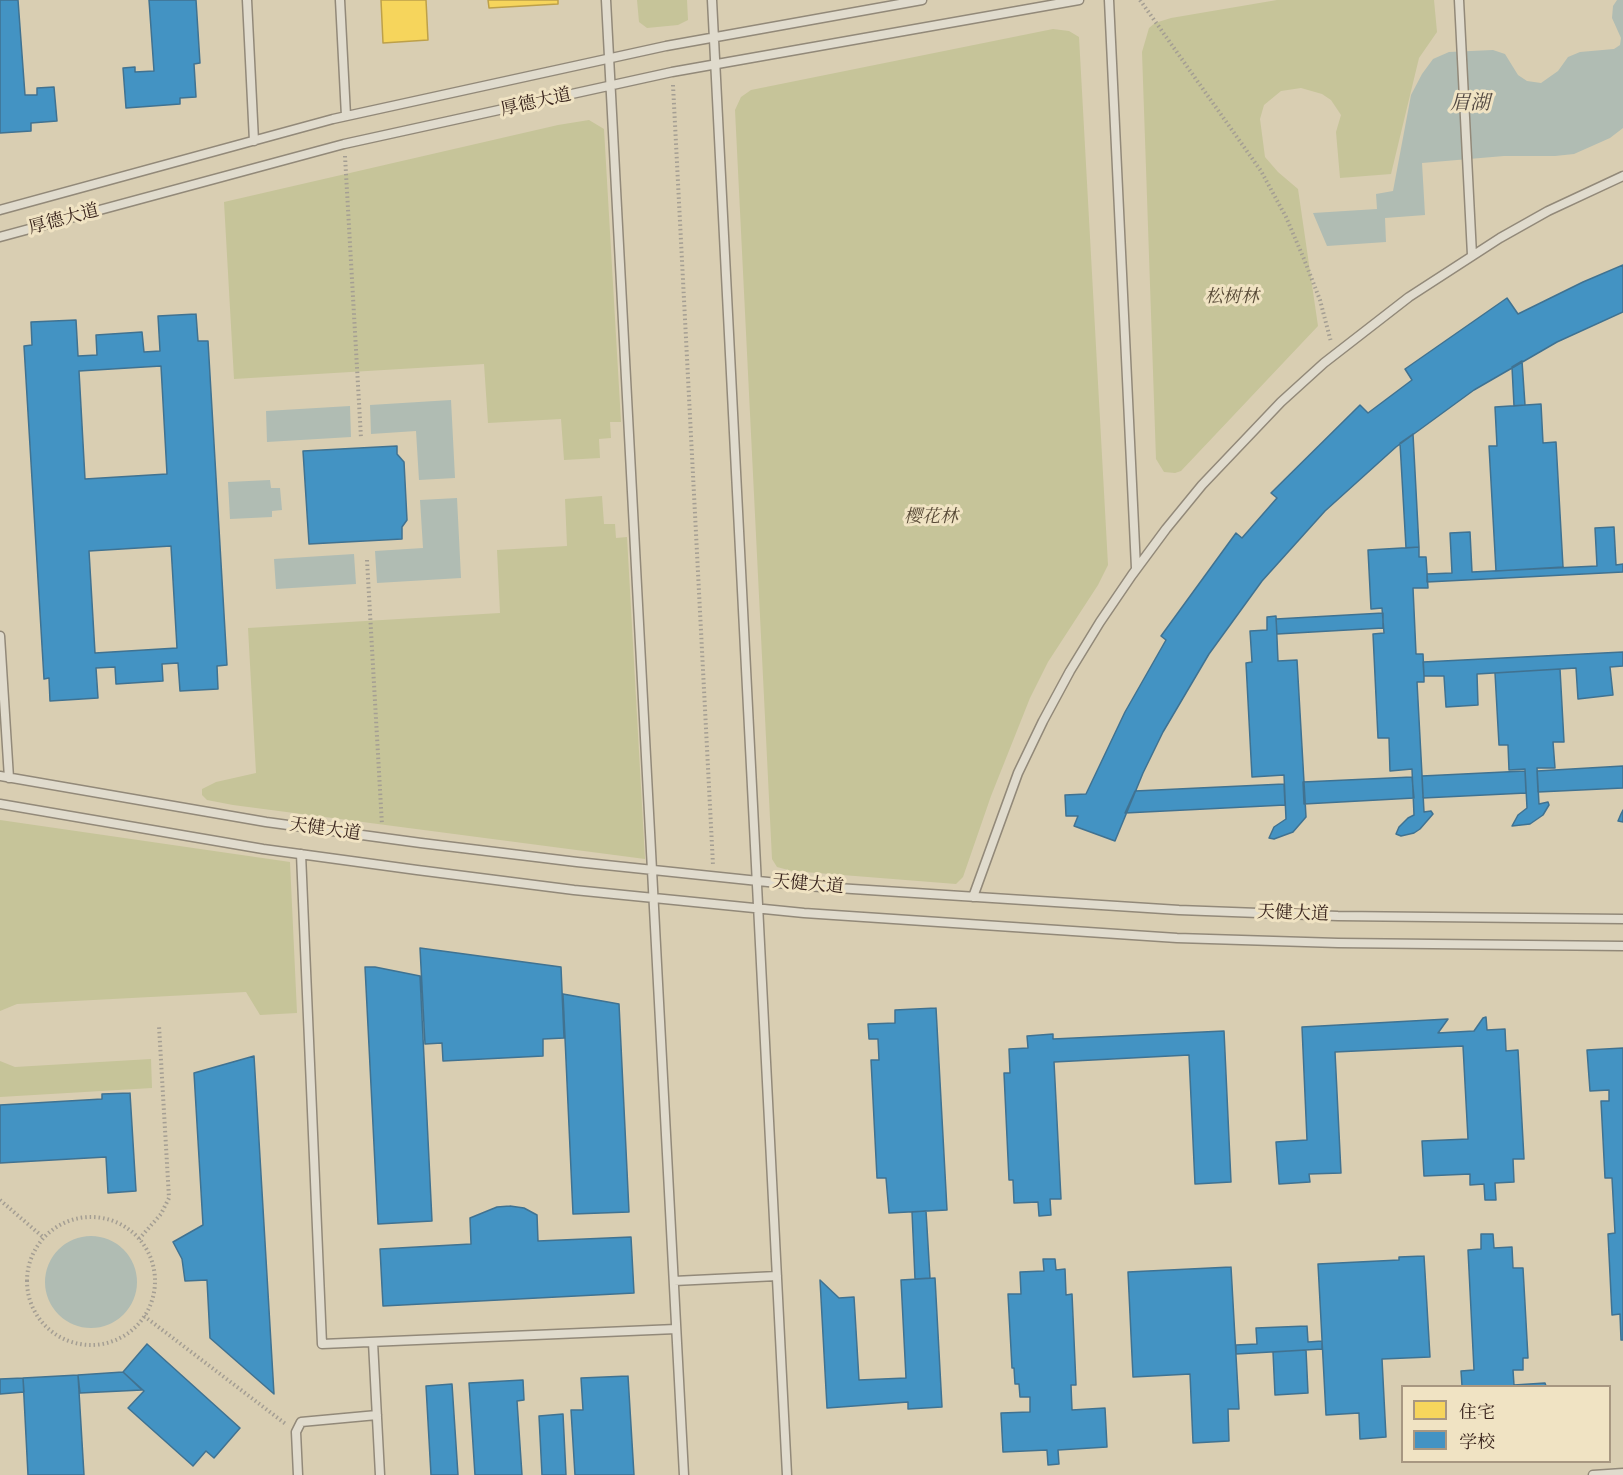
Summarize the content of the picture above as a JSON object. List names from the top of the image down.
{
  "streets": {
    "lane": ["厚德大道", "天健大道"]
  },
  "water": ["眉湖"],
  "parks": ["松树林", "樱花林"],
  "legend": ["住宅", "学校"]
}
